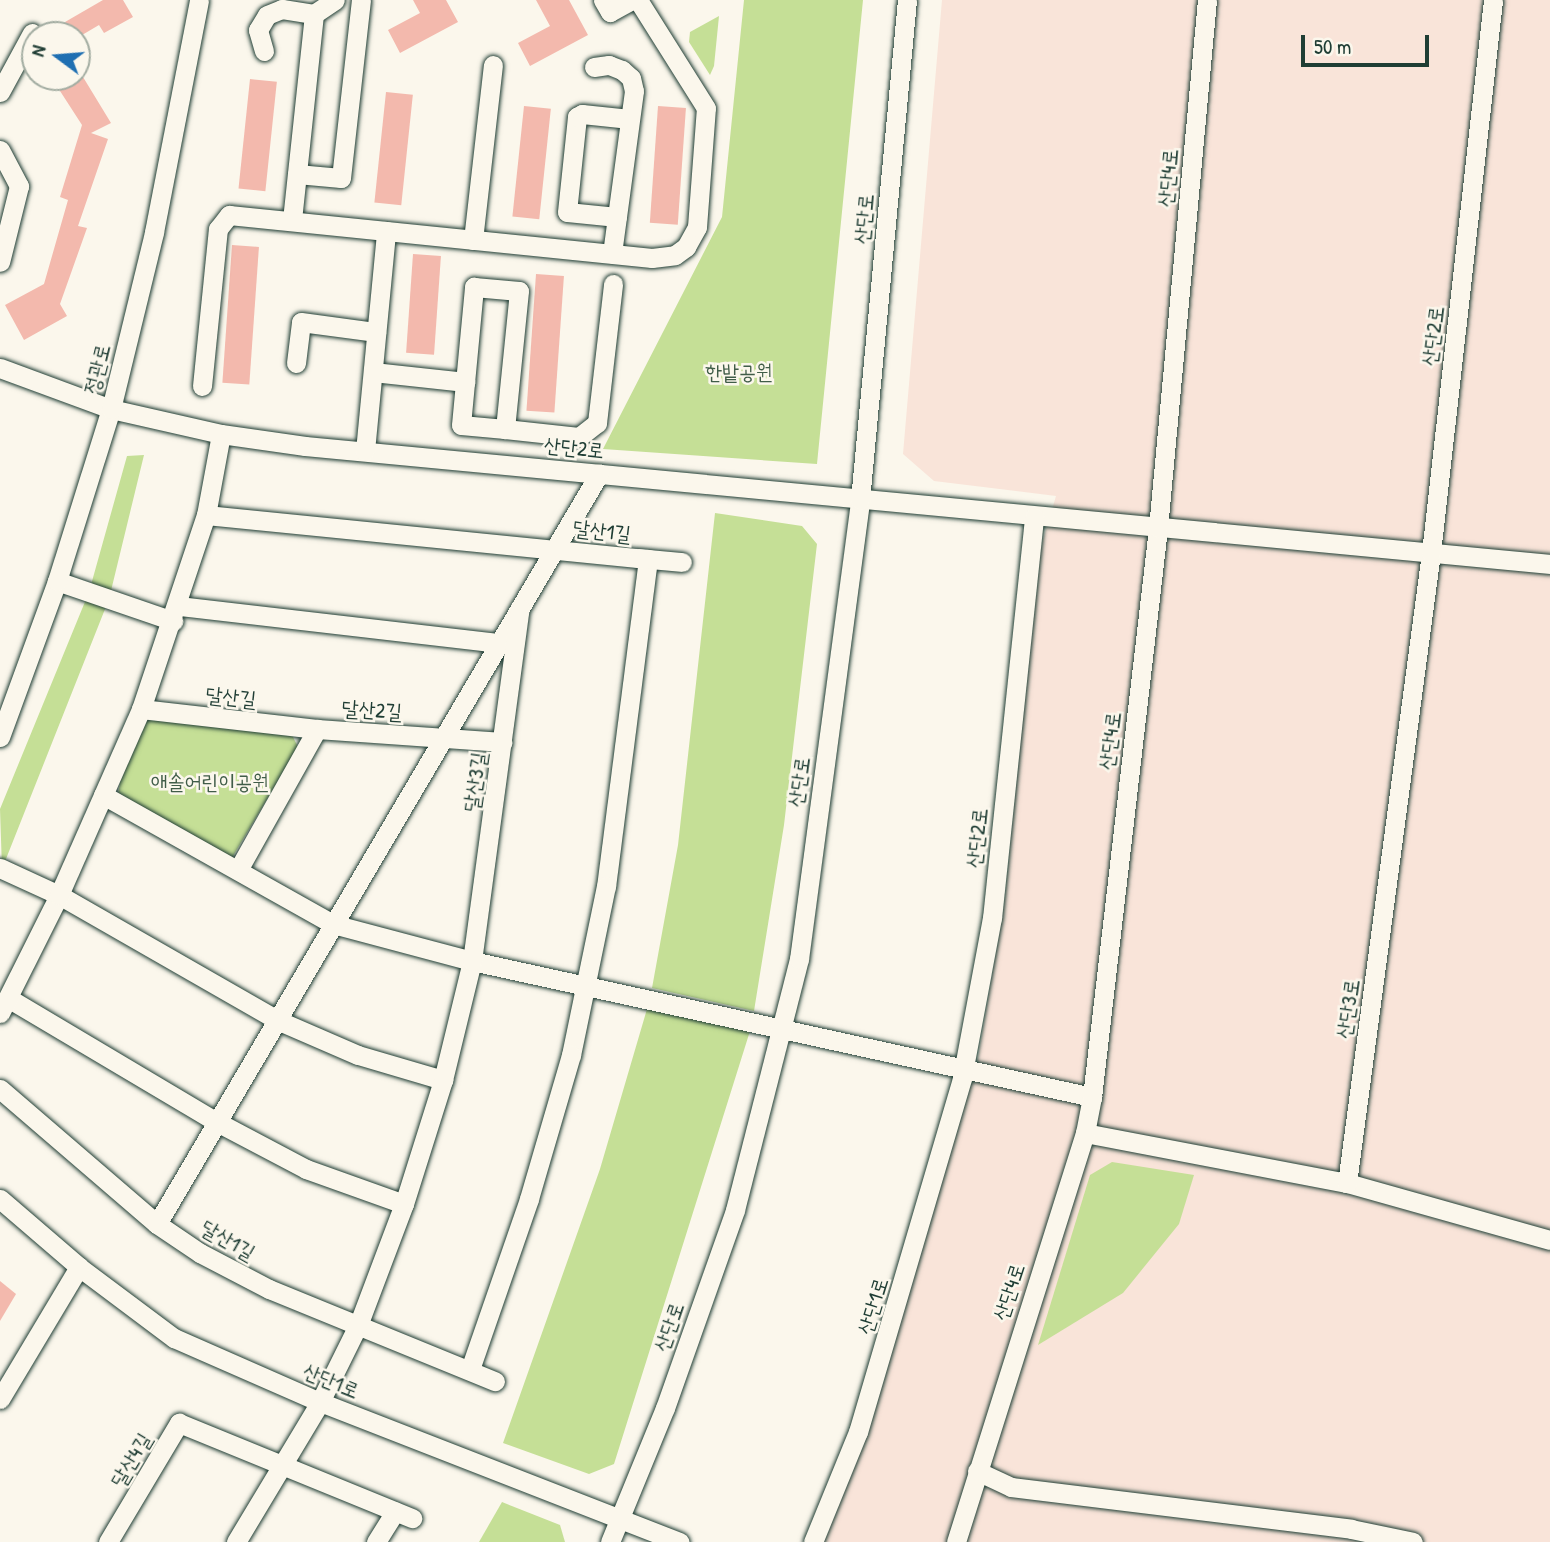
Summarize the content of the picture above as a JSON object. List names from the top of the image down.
{
  "streets": {
    "street": [
      "산단4로",
      "산단로",
      "산단2로",
      "정관로",
      "달산1길",
      "달산길",
      "달산2길",
      "달산3길",
      "산단3로",
      "산단1로",
      "달산4길"
    ]
  },
  "crossings": [
    ["산단4로", "산단2로"],
    ["산단로", "산단2로"],
    ["산단로", "산단1로"],
    ["산단2로", "정관로"],
    ["산단2로", "산단3로"],
    ["산단2로", "산단1로"],
    ["달산1길", "달산3길"],
    ["달산길", "달산2길"],
    ["달산2길", "달산3길"],
    ["달산3길", "산단1로"],
    ["달산3길", "달산4길"]
  ],
  "parks": ["한밭공원", "애솔어린이공원"],
  "scale_bar": "50 m",
  "north": "left"
}
